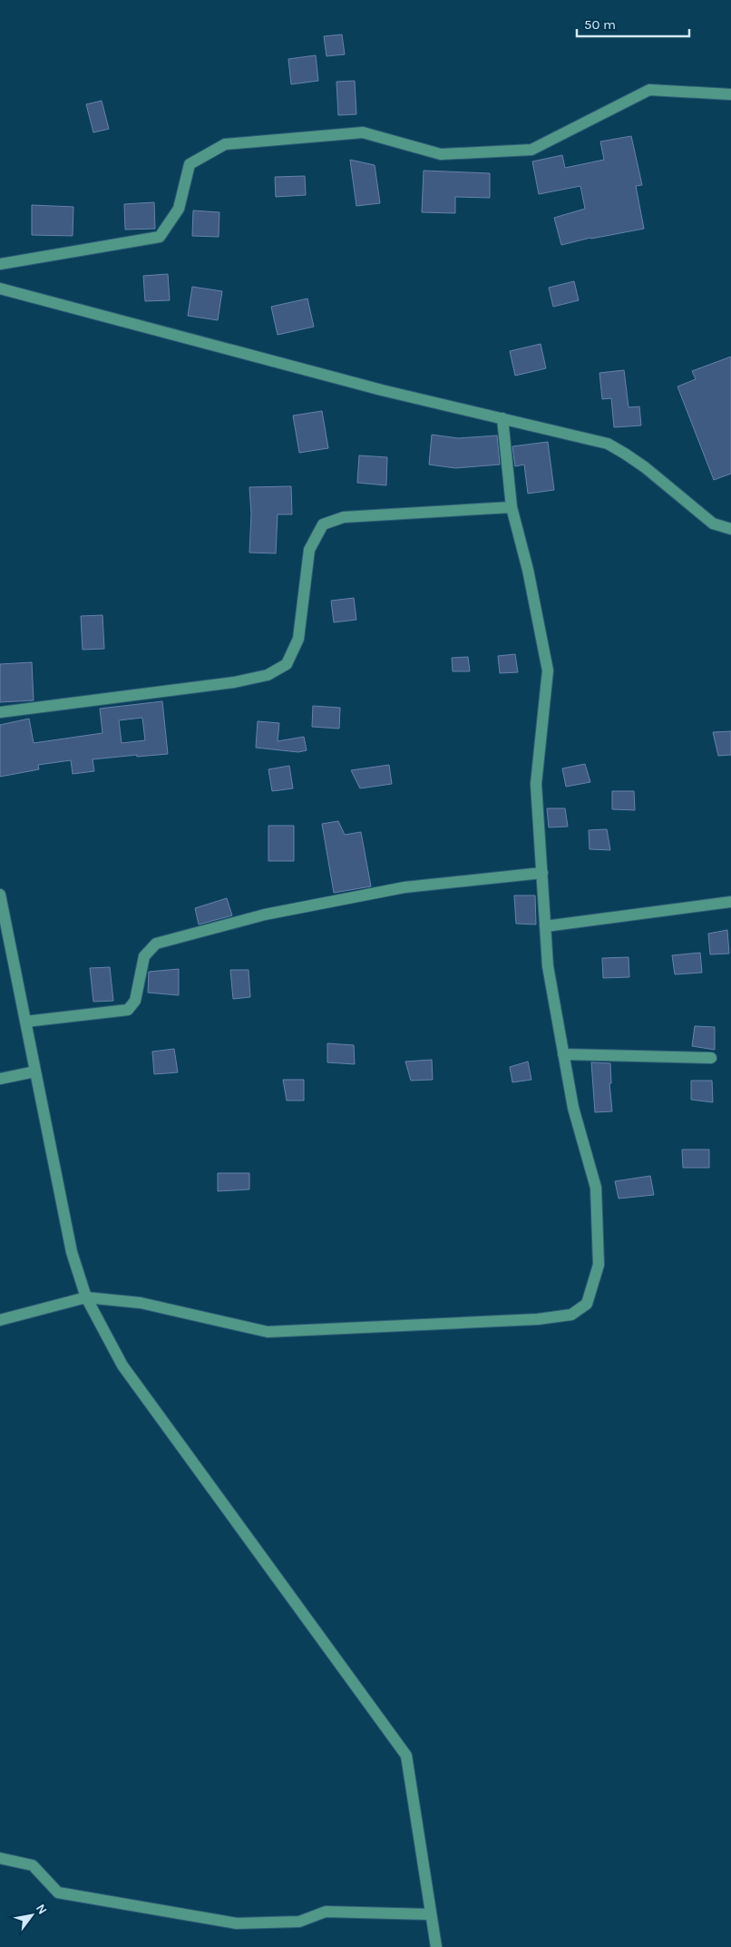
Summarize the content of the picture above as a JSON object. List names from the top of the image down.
{
  "scale_bar": "50 m",
  "north": "top right"
}
